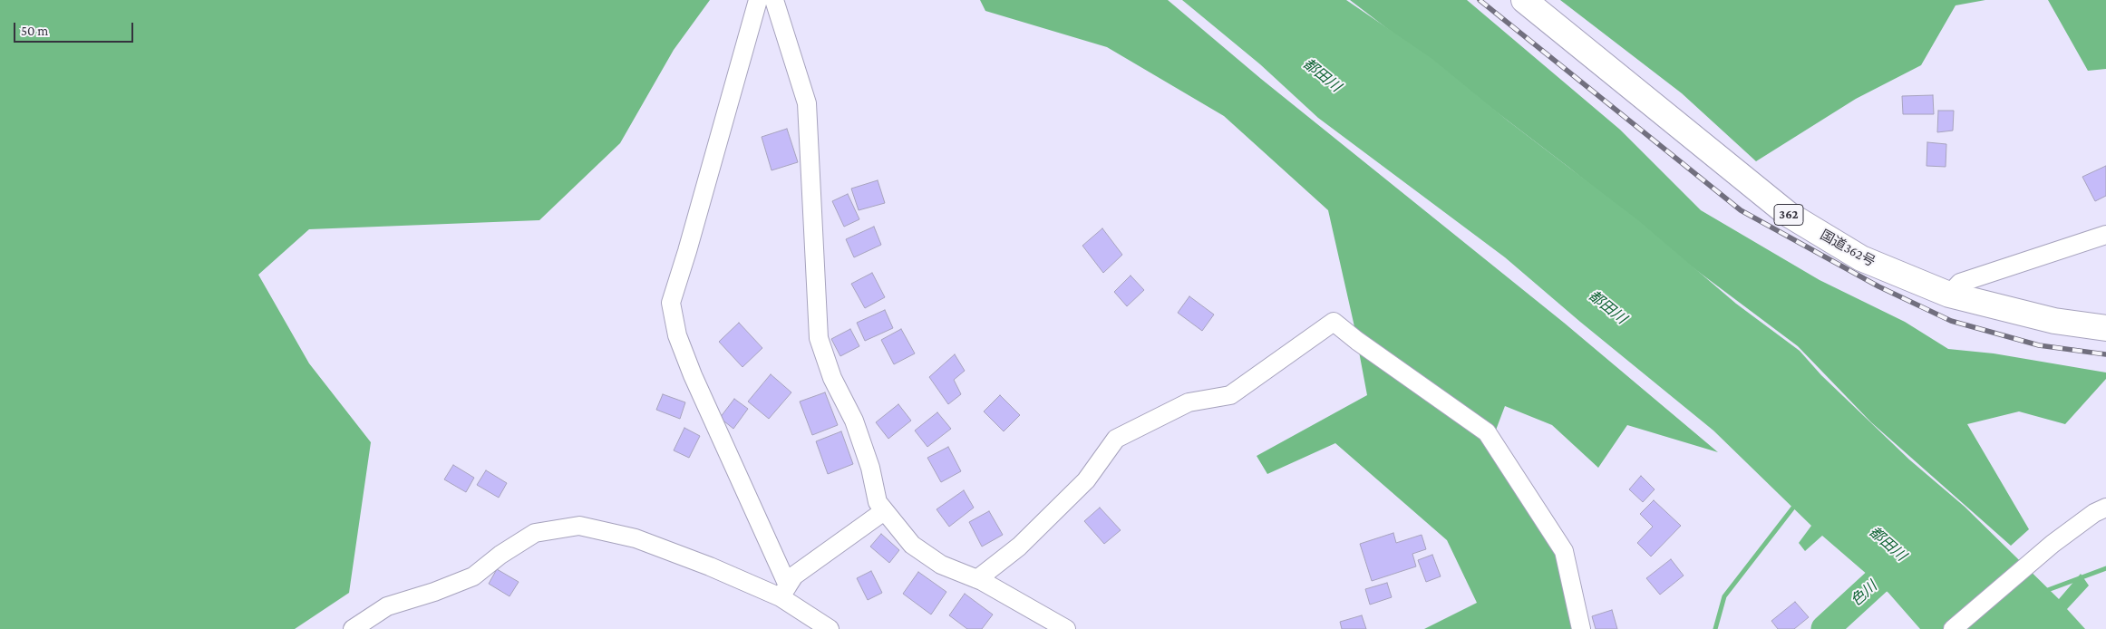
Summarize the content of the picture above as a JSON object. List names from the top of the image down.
{
  "streets": {
    "highway": ["362", "国道362号"]
  },
  "water": ["都田川", "色川"],
  "scale_bar": "50 m"
}
